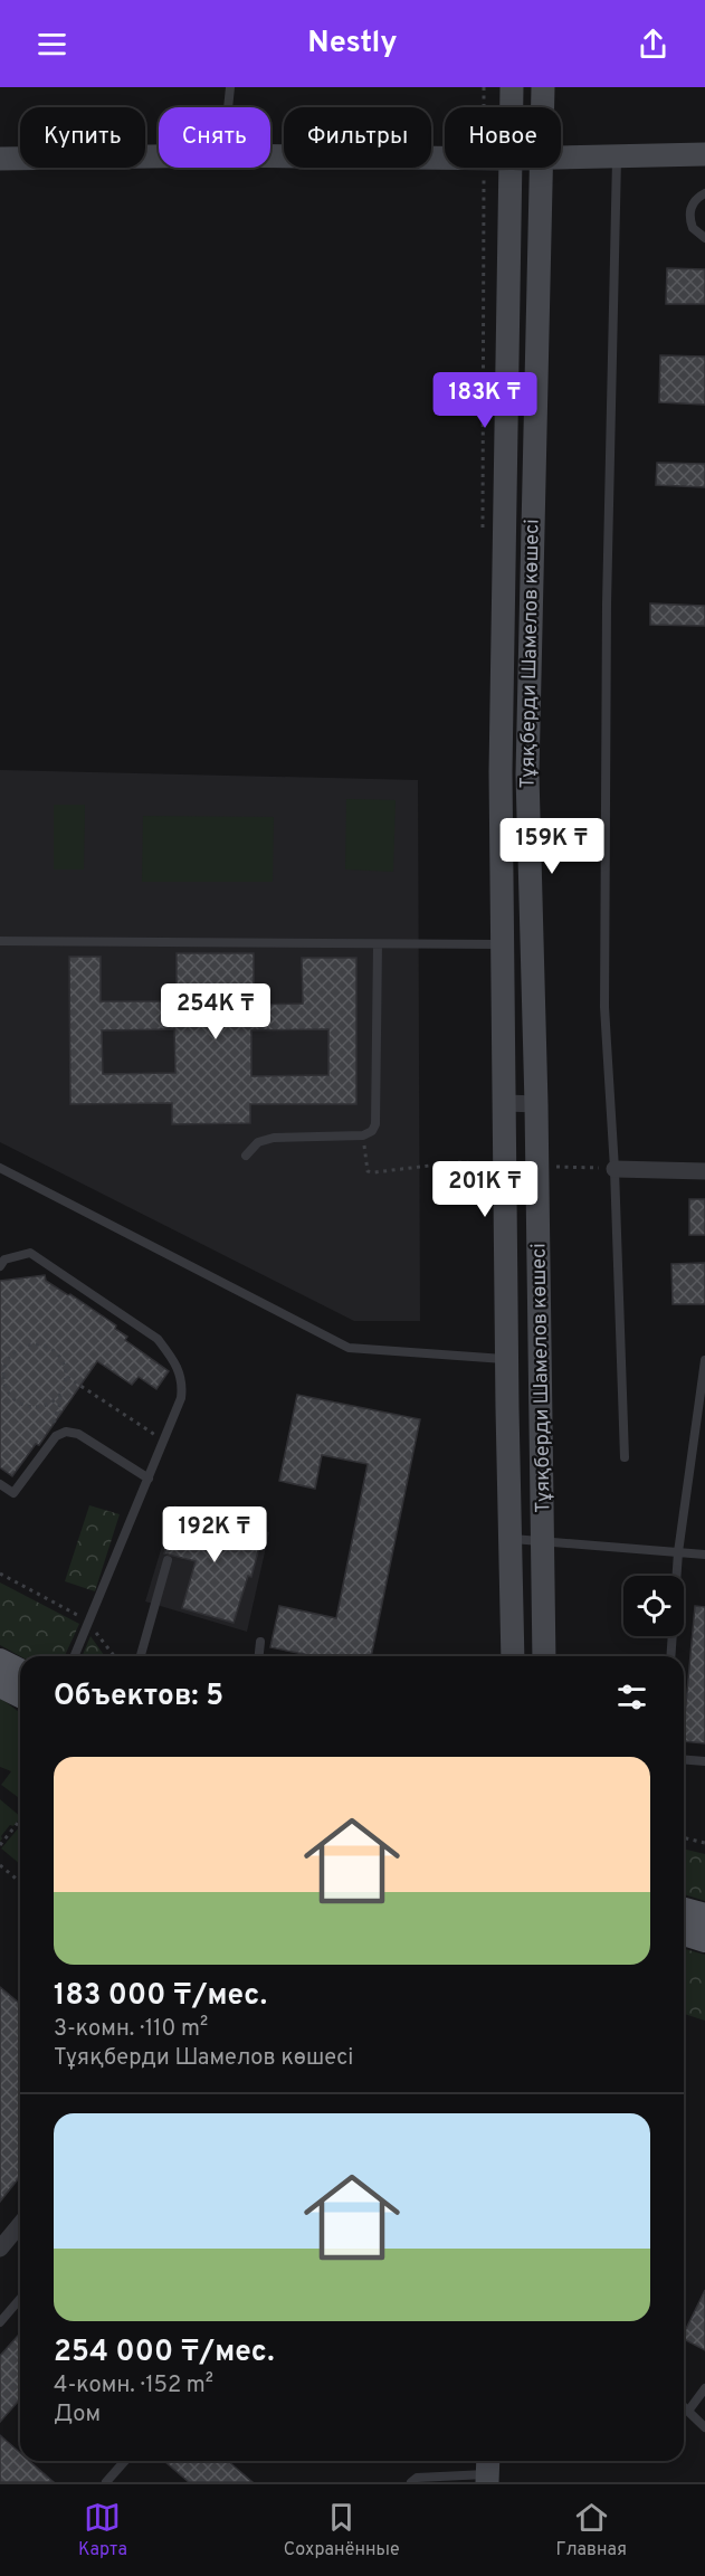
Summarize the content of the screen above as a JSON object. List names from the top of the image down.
{
  "streets": {
    "street": ["Тұяқберди Шамелов көшесі"]
  },
  "page": {
    "header": "Nestly",
    "chip": [
      "Купить",
      "Снять",
      "Фильтры",
      "Новое"
    ],
    "price": [
      "183K ₸",
      "159K ₸",
      "254K ₸",
      "201K ₸",
      "192K ₸"
    ],
    "heading": "Объектов: 5",
    "list": [
      {
        "name": "183 000 ₸/мес.",
        "note": "3-комн. · 110 m² · Тұяқберди Шамелов көшесі"
      },
      {
        "name": "254 000 ₸/мес.",
        "note": "4-комн. · 152 m² · Дом"
      }
    ],
    "tabs": ["Карта", "Сохранённые", "Главная"]
  }
}
